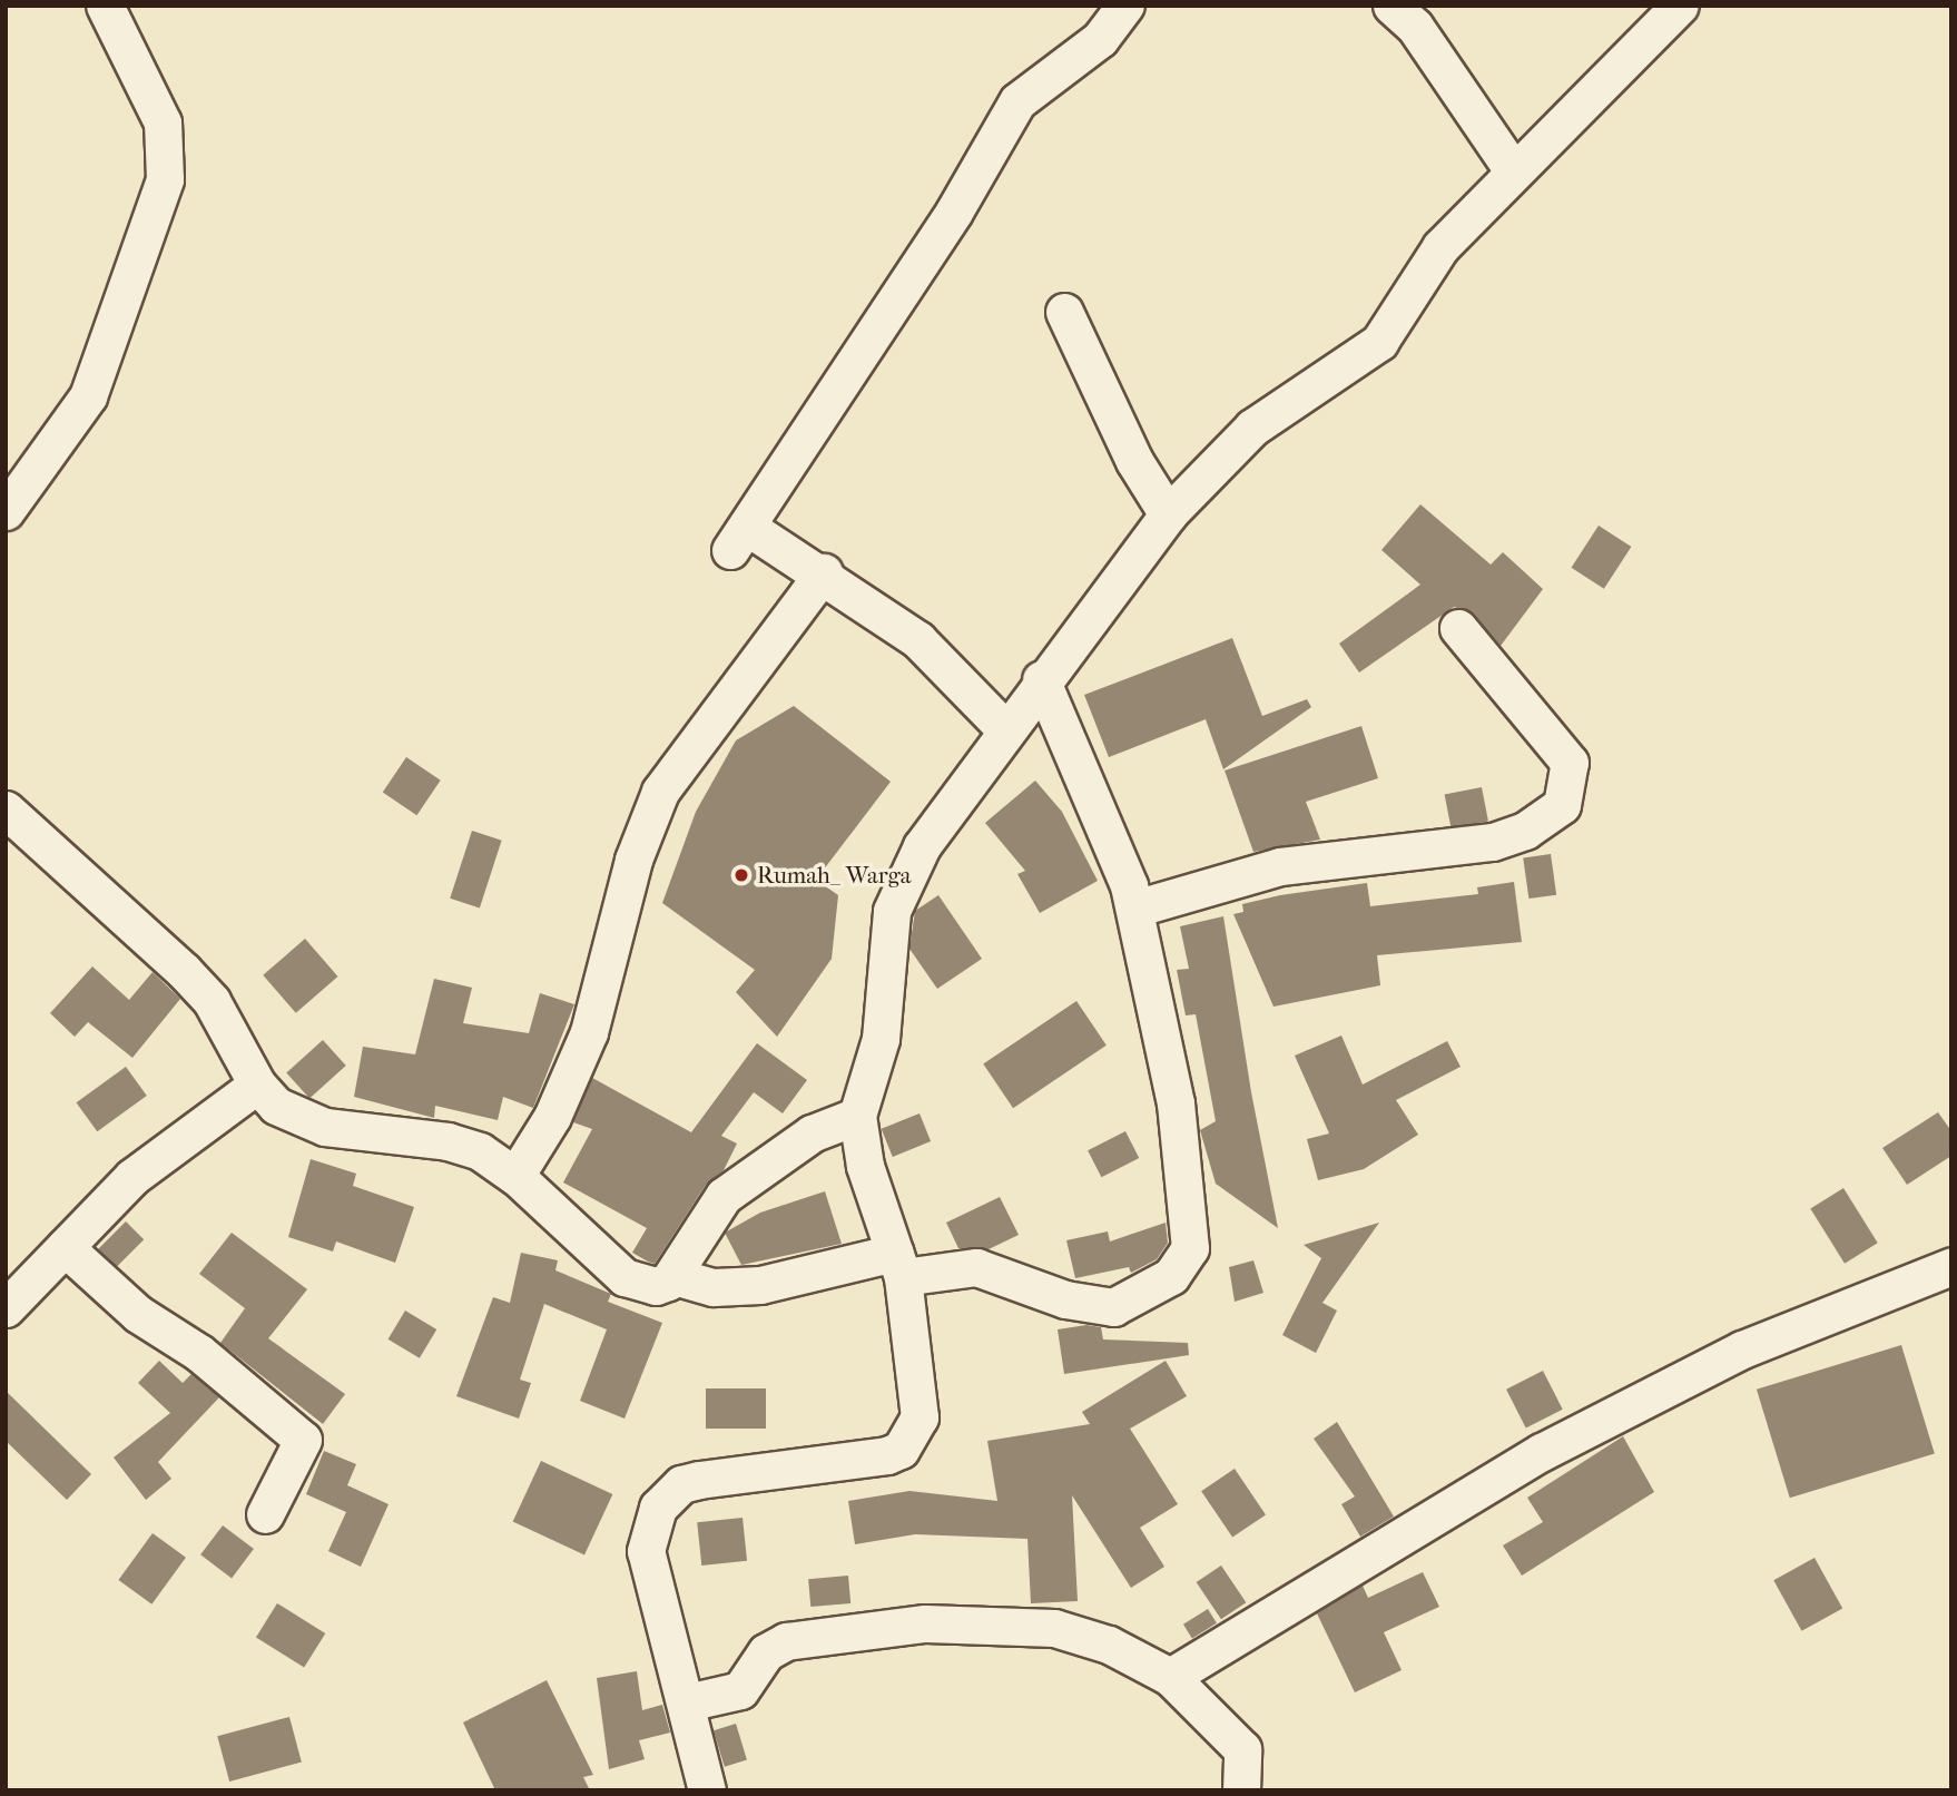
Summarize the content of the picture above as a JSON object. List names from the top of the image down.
{
  "places": ["Rumah_ Warga"]
}
